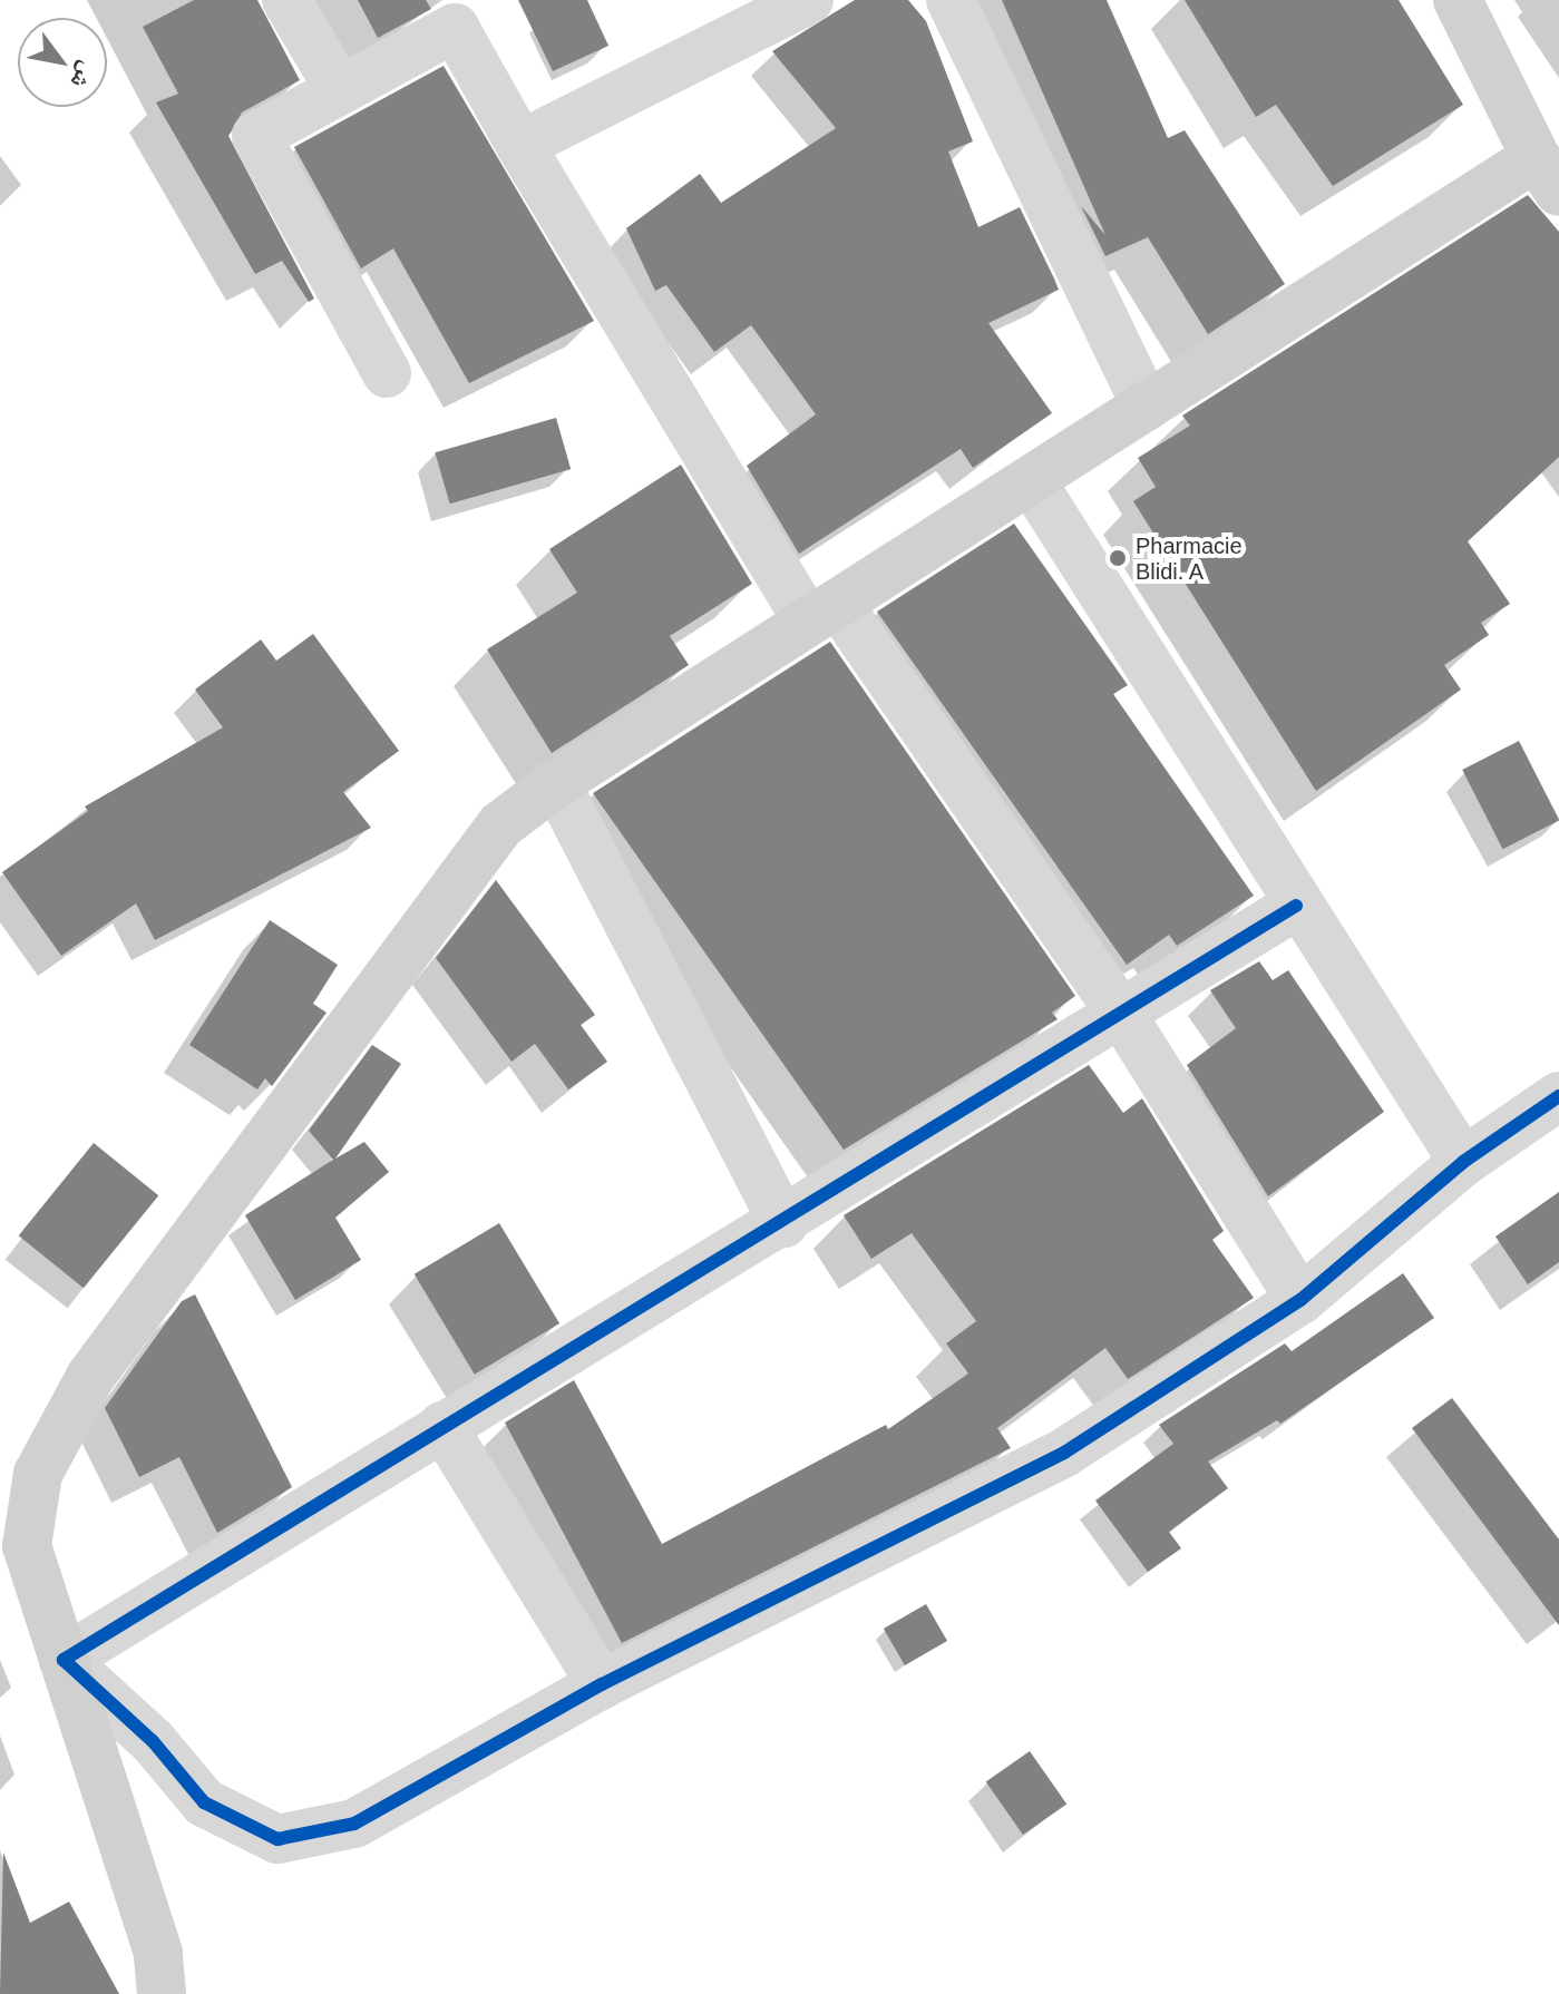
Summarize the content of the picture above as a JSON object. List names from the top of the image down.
{
  "places": ["Pharmacie Blidi. A"],
  "north": "bottom right"
}
